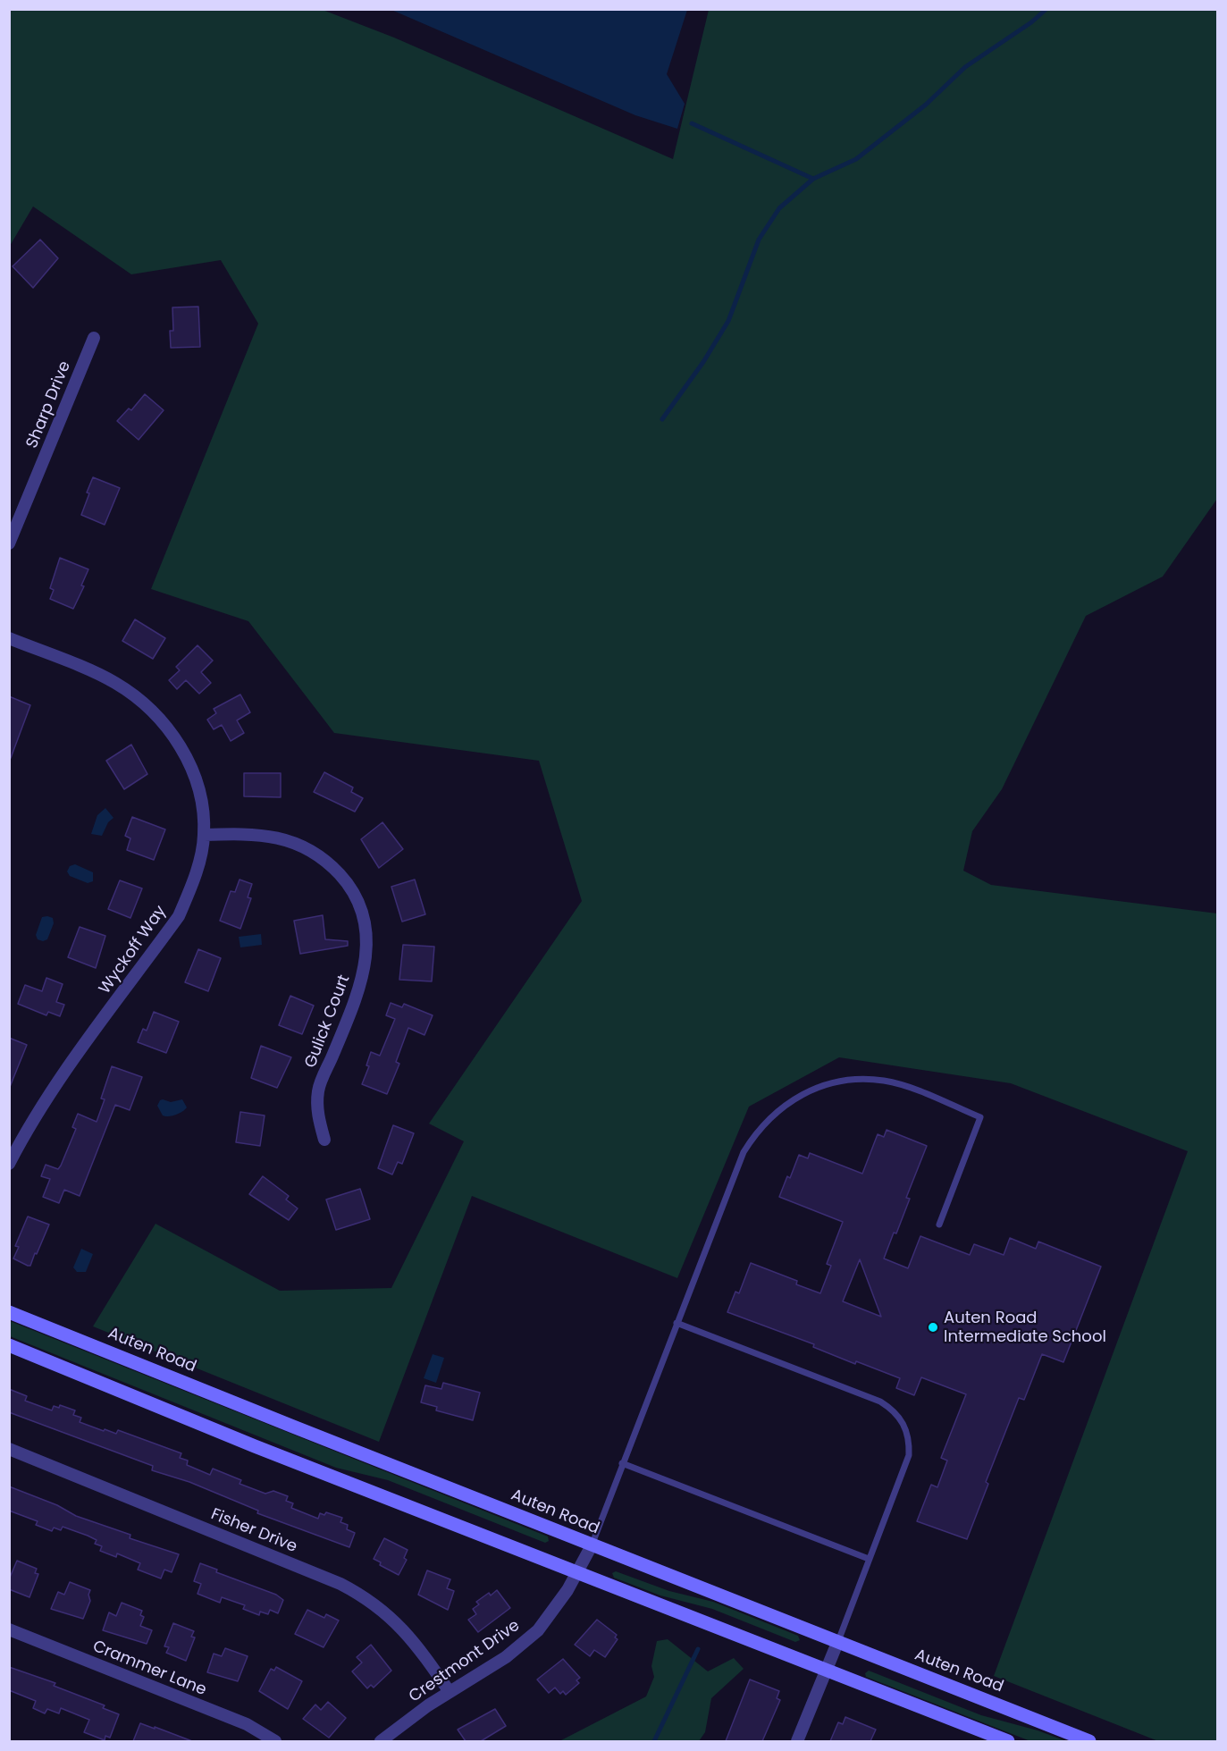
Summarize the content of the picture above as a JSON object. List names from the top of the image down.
{
  "streets": {
    "street": [
      "Sharp Drive",
      "Wyckoff Way",
      "Gulick Court",
      "Auten Road",
      "Fisher Drive",
      "Crestmont Drive",
      "Crammer Lane"
    ]
  },
  "crossings": [
    ["Wyckoff Way", "Gulick Court"],
    ["Auten Road", "Crestmont Drive"],
    ["Fisher Drive", "Crestmont Drive"]
  ],
  "places": ["Auten Road Intermediate School"]
}
